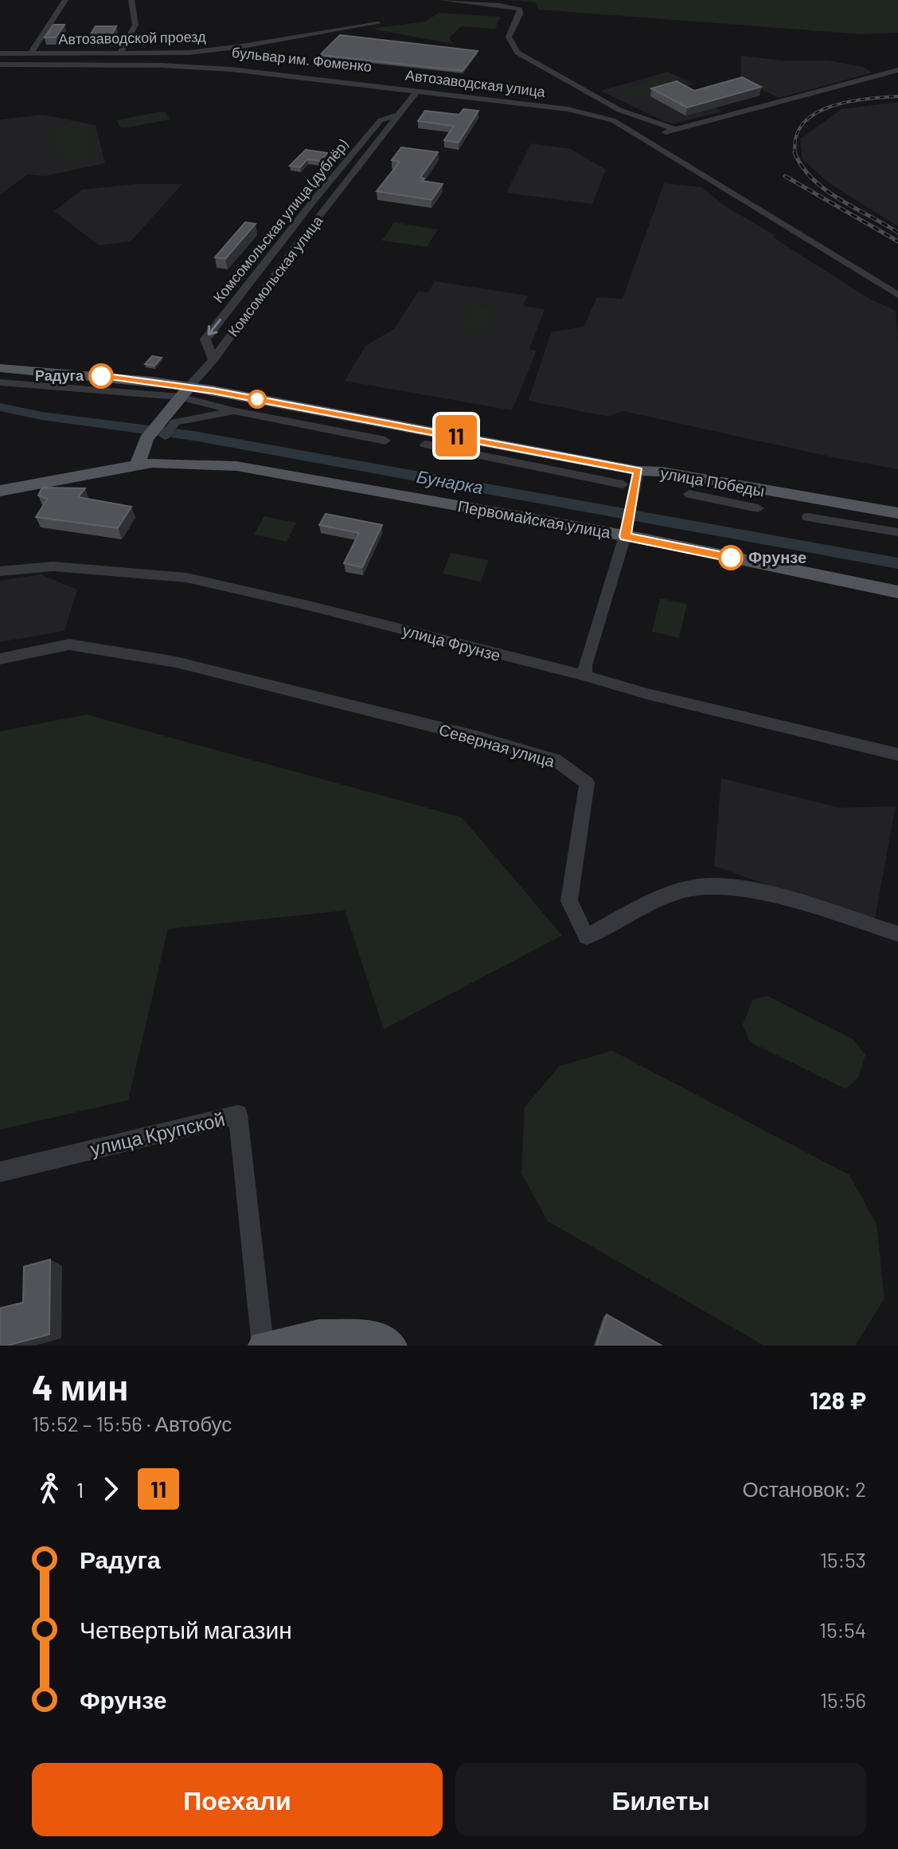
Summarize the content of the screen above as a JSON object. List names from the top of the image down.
{
  "streets": {
    "main road": ["Комсомольская улица", "улица Победы", "Первомайская улица"],
    "street": [
      "Автозаводской проезд",
      "бульвар им. Фоменко",
      "Автозаводская улица",
      "Комсомольская улица (дублёр)",
      "улица Фрунзе",
      "Северная улица",
      "улица Крупской"
    ]
  },
  "crossings": [
    ["Автозаводской проезд", "бульвар им. Фоменко"],
    ["Автозаводской проезд", "Автозаводская улица"],
    ["бульвар им. Фоменко", "Автозаводская улица"],
    ["Автозаводская улица", "Комсомольская улица"],
    ["Комсомольская улица (дублёр)", "Комсомольская улица"],
    ["Комсомольская улица", "улица Победы"],
    ["Комсомольская улица", "Первомайская улица"]
  ],
  "one_way": ["Комсомольская улица (дублёр)"],
  "water": ["Бунарка"],
  "places": ["Радуга", "Фрунзе"],
  "lines": ["bus line 11"],
  "page": {
    "on_map": "11",
    "heading": ["4 мин", "15:52 – 15:56 · Автобус", "128 ₽"],
    "legs": ["1", "11", "Остановок: 2"],
    "list": [
      {
        "name": "Радуга",
        "value": "15:53"
      },
      {
        "name": "Четвертый магазин",
        "value": "15:54"
      },
      {
        "name": "Фрунзе",
        "value": "15:56"
      }
    ],
    "buttons": ["Поехали", "Билеты"]
  }
}
